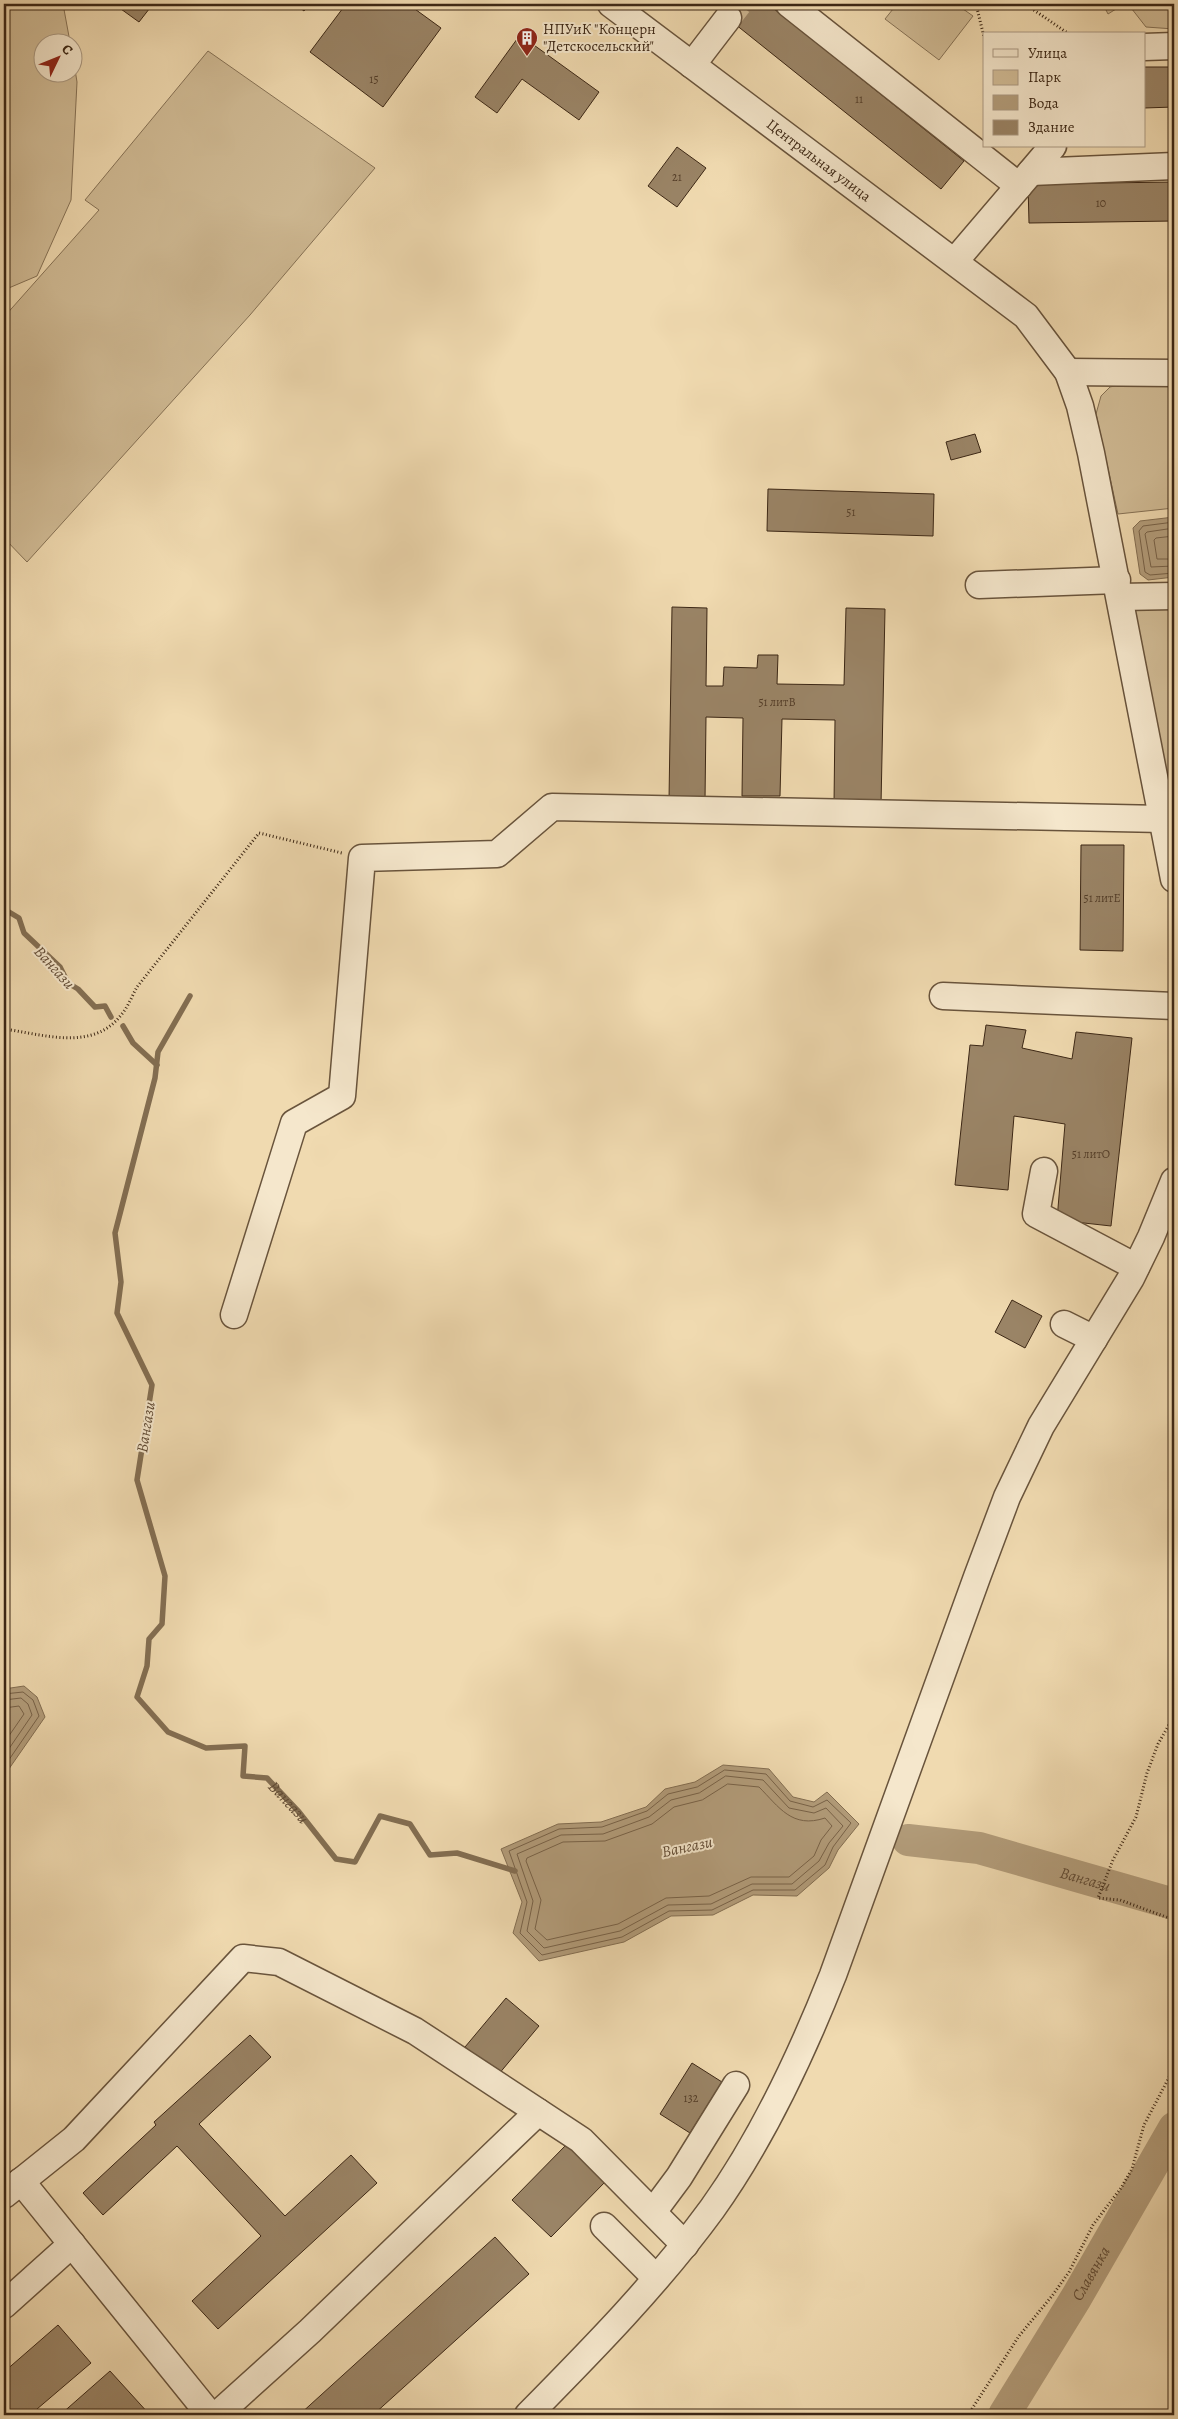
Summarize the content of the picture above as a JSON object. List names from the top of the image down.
{
  "streets": {
    "street": ["Центральная улица"]
  },
  "water": ["Вангази", "Славянка"],
  "places": {
    "building": ["НПУиК \"Концерн \"Детскосельский\""]
  },
  "house_numbers": [
    "15",
    "11",
    "21",
    "10",
    "51",
    "51 литВ",
    "51 литЕ",
    "51 литО",
    "132"
  ],
  "legend": [
    "Улица",
    "Парк",
    "Вода",
    "Здание"
  ],
  "north": "top right"
}
